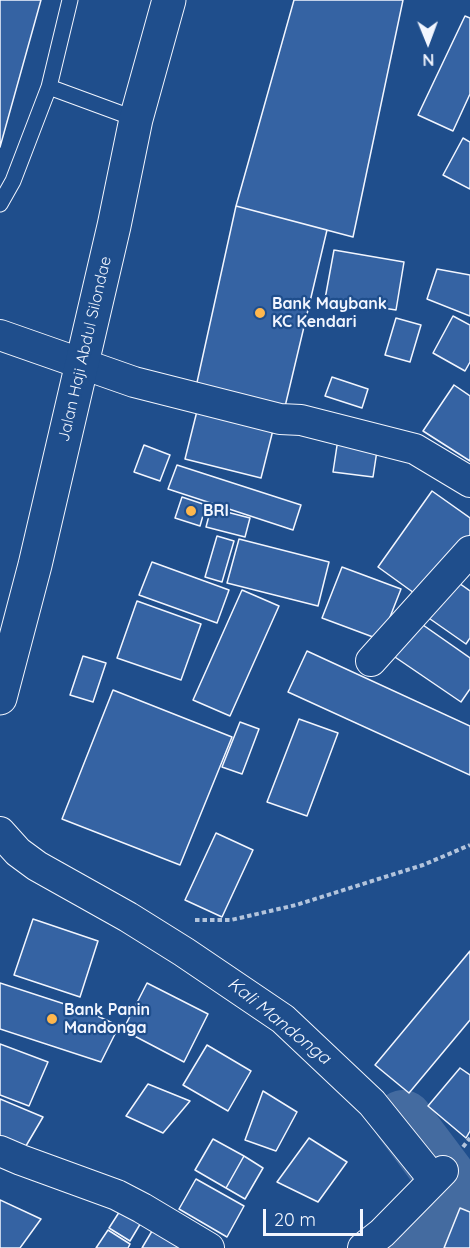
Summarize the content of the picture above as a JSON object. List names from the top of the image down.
{
  "streets": {
    "highway": ["Jalan Haji Abdul Silondae"]
  },
  "water": ["Kali Mandonga"],
  "places": ["Bank Maybank KC Kendari", "BRI", "Bank Panin Mandonga"],
  "scale_bar": "20 m",
  "north": "bottom"
}
